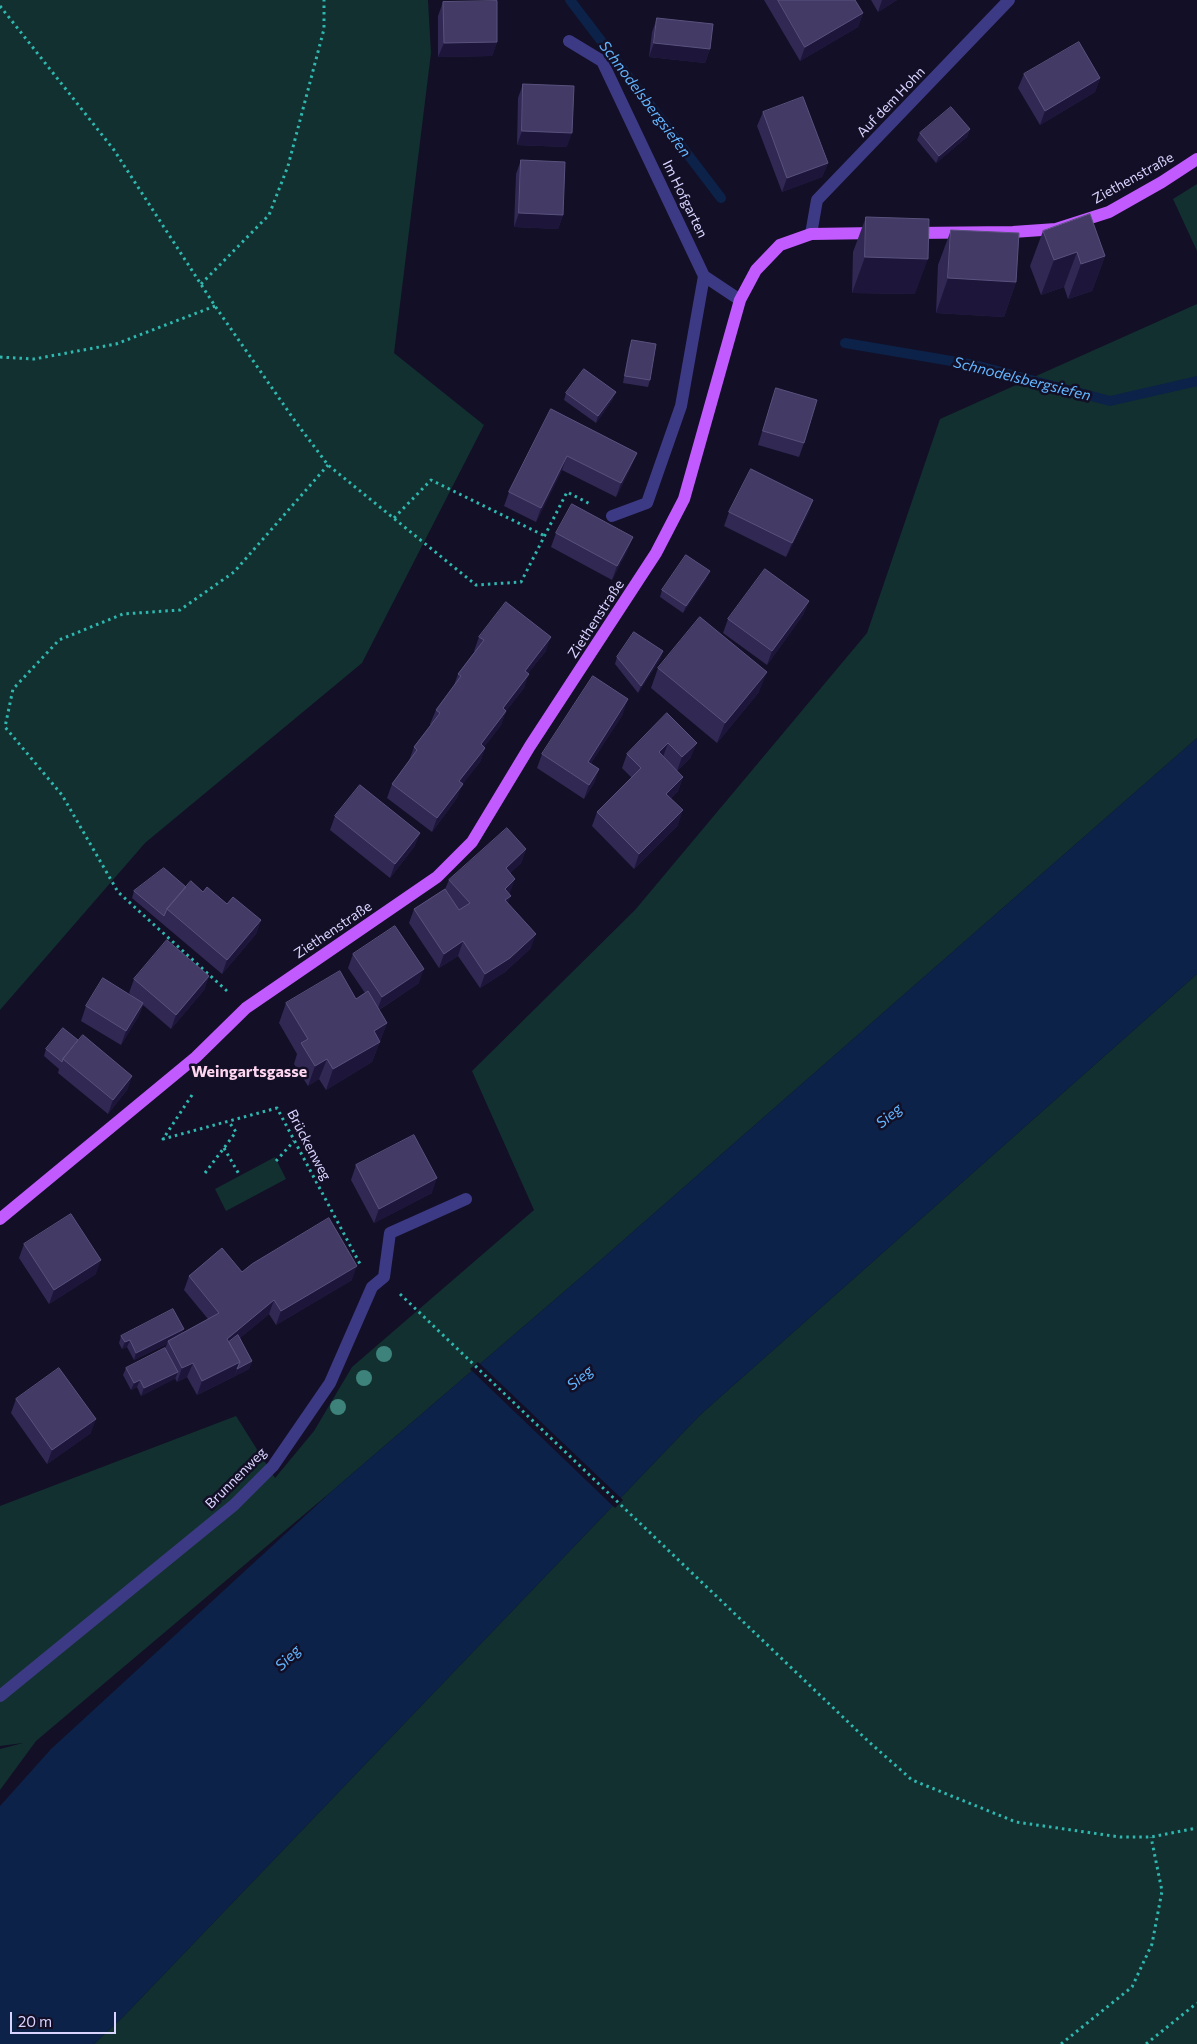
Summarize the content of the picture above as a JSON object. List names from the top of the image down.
{
  "streets": {
    "main road": ["Ziethenstraße"],
    "street": ["Auf dem Hohn", "Im Hofgarten", "Brunnenweg"],
    "path": ["Brückenweg"]
  },
  "crossings": [
    ["Auf dem Hohn", "Ziethenstraße"],
    ["Brückenweg", "Brunnenweg"]
  ],
  "districts": ["Weingartsgasse"],
  "water": ["Schnodelsbergsiefen", "Sieg"],
  "scale_bar": "20 m"
}
